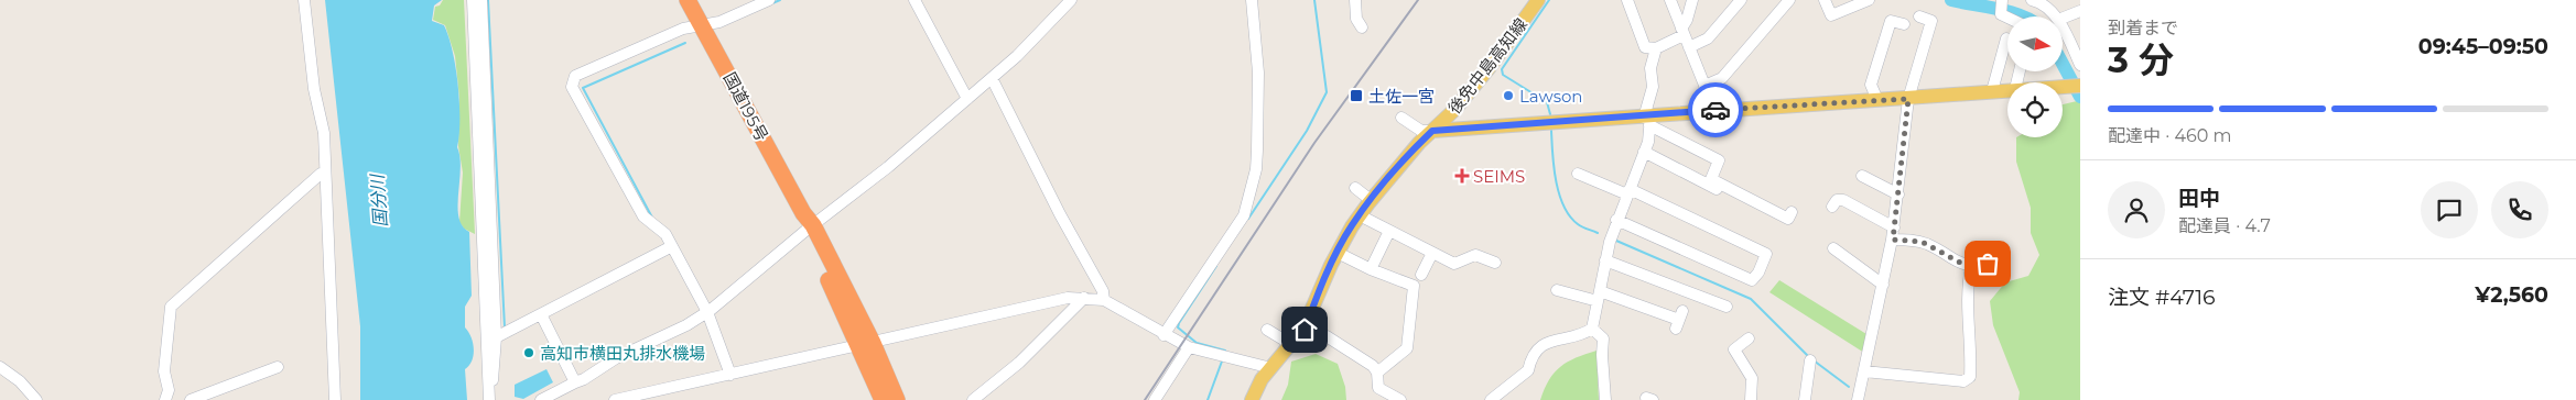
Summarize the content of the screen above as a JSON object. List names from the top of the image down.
{
  "streets": {
    "highway": ["国道195号"],
    "main road": ["後免中島高知線"]
  },
  "water": ["国分川"],
  "places": {
    "transit": ["土佐一宮"],
    "other": ["Lawson", "高知市横田丸排水機場"],
    "health": ["SEIMS"]
  },
  "north": "right",
  "page": {
    "heading": ["3 分", "到着まで", "09:45–09:50"],
    "panel": [
      "田中",
      "配達員 · 4.7",
      "注文 #4716",
      "¥2,560"
    ],
    "bar": "配達中 · 460 m"
  }
}
